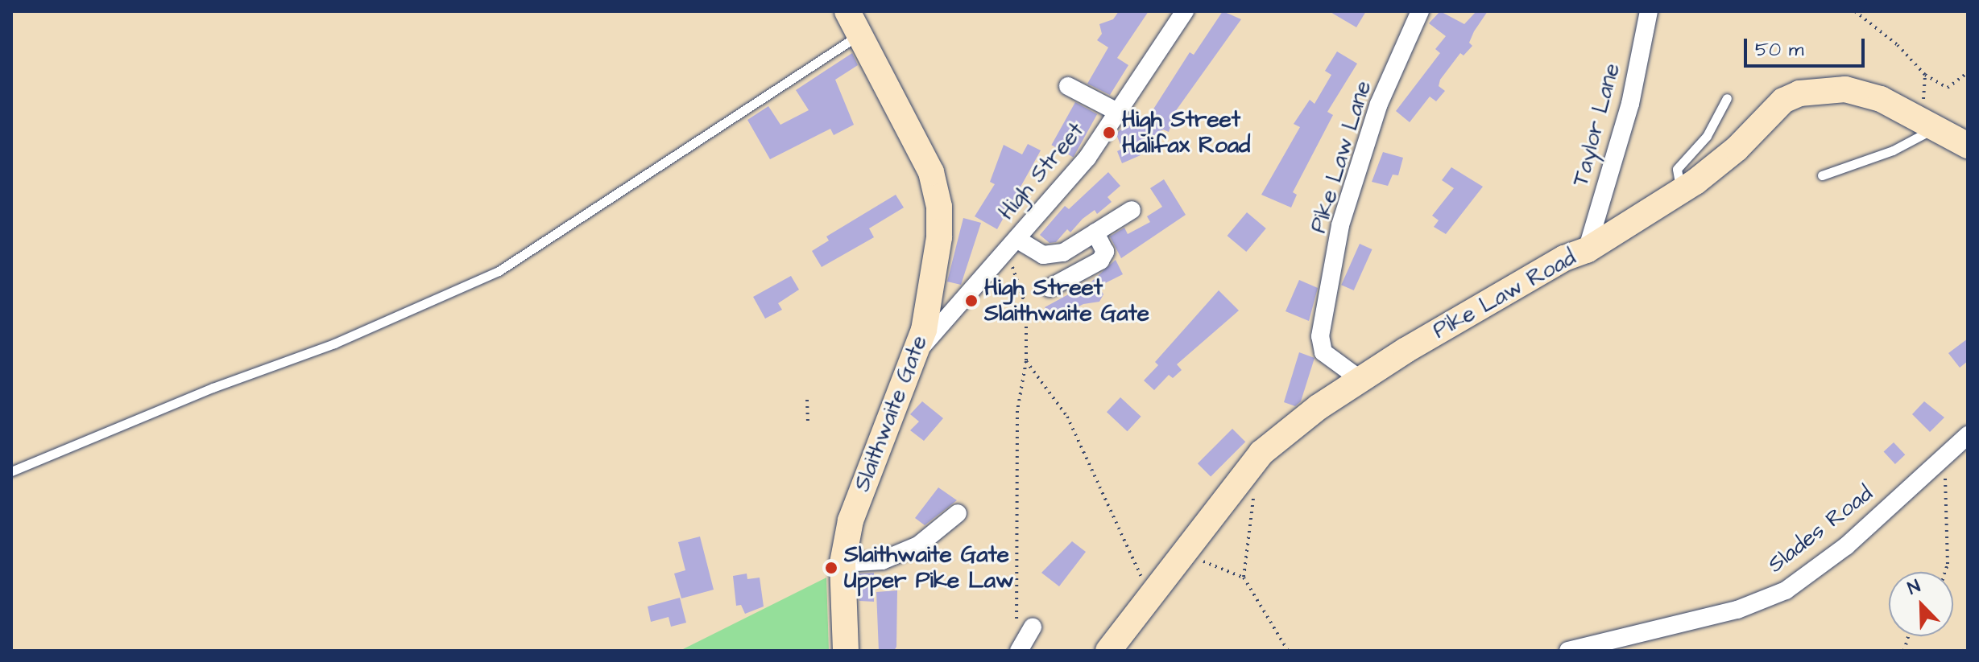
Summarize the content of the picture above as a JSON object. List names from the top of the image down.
{
  "streets": {
    "street": [
      "Taylor Lane",
      "Pike Law Lane",
      "High Street",
      "Pike Law Road",
      "Slaithwaite Gate",
      "Slades Road"
    ]
  },
  "crossings": [
    ["Taylor Lane", "Pike Law Road"],
    ["Pike Law Lane", "Pike Law Road"],
    ["High Street", "Slaithwaite Gate"]
  ],
  "places": ["High Street Halifax Road", "High Street Slaithwaite Gate", "Slaithwaite Gate Upper Pike Law"],
  "scale_bar": "50 m",
  "north": "top left"
}
